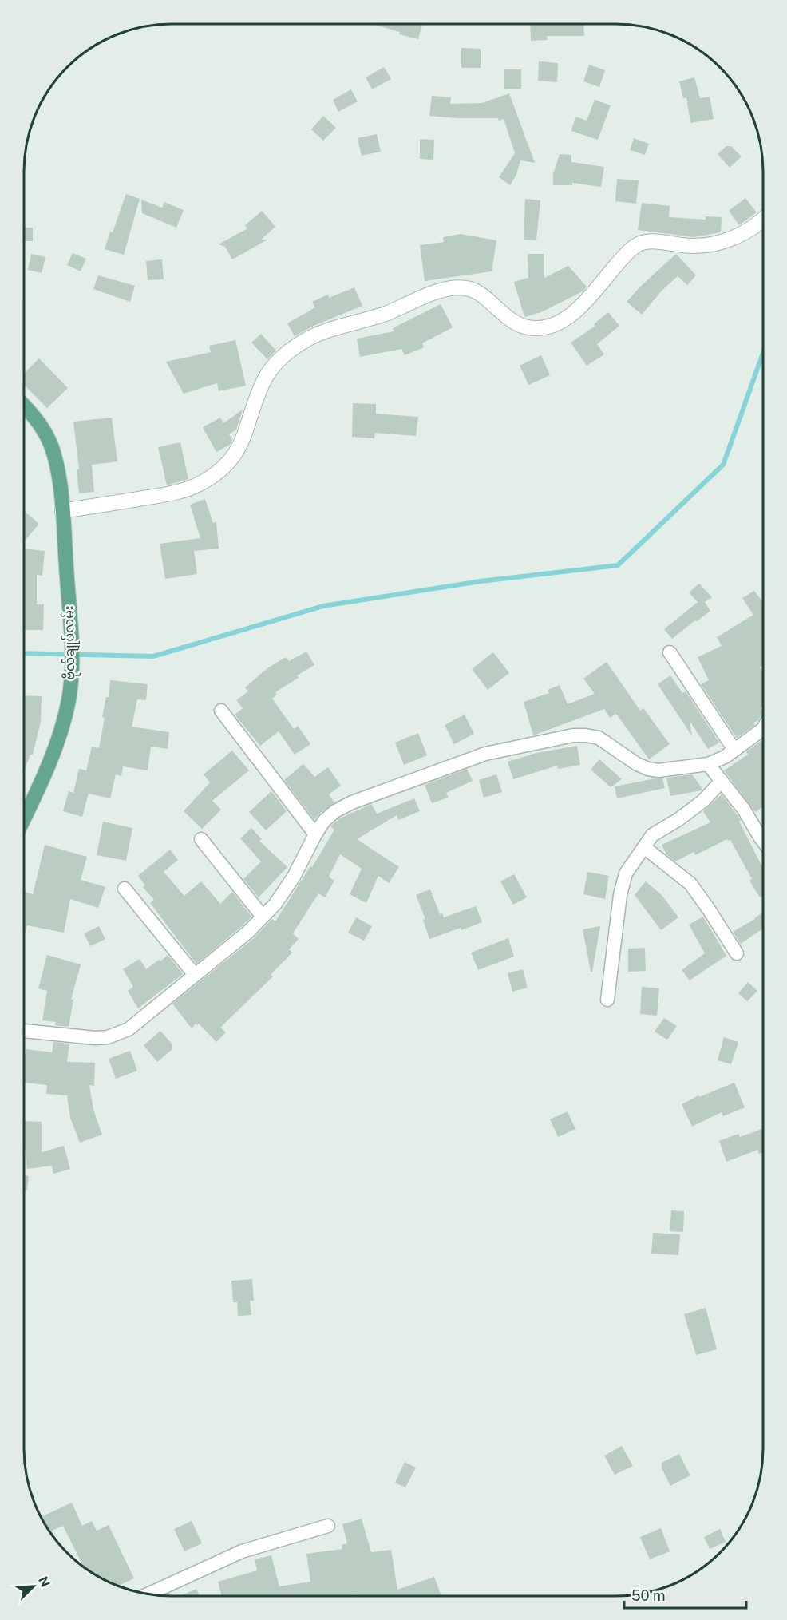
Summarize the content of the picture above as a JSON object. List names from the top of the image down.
{
  "streets": {
    "main road": ["ဗိုလ်‌ချုပ်‌လမ်း"]
  },
  "scale_bar": "50 m",
  "north": "top right"
}
